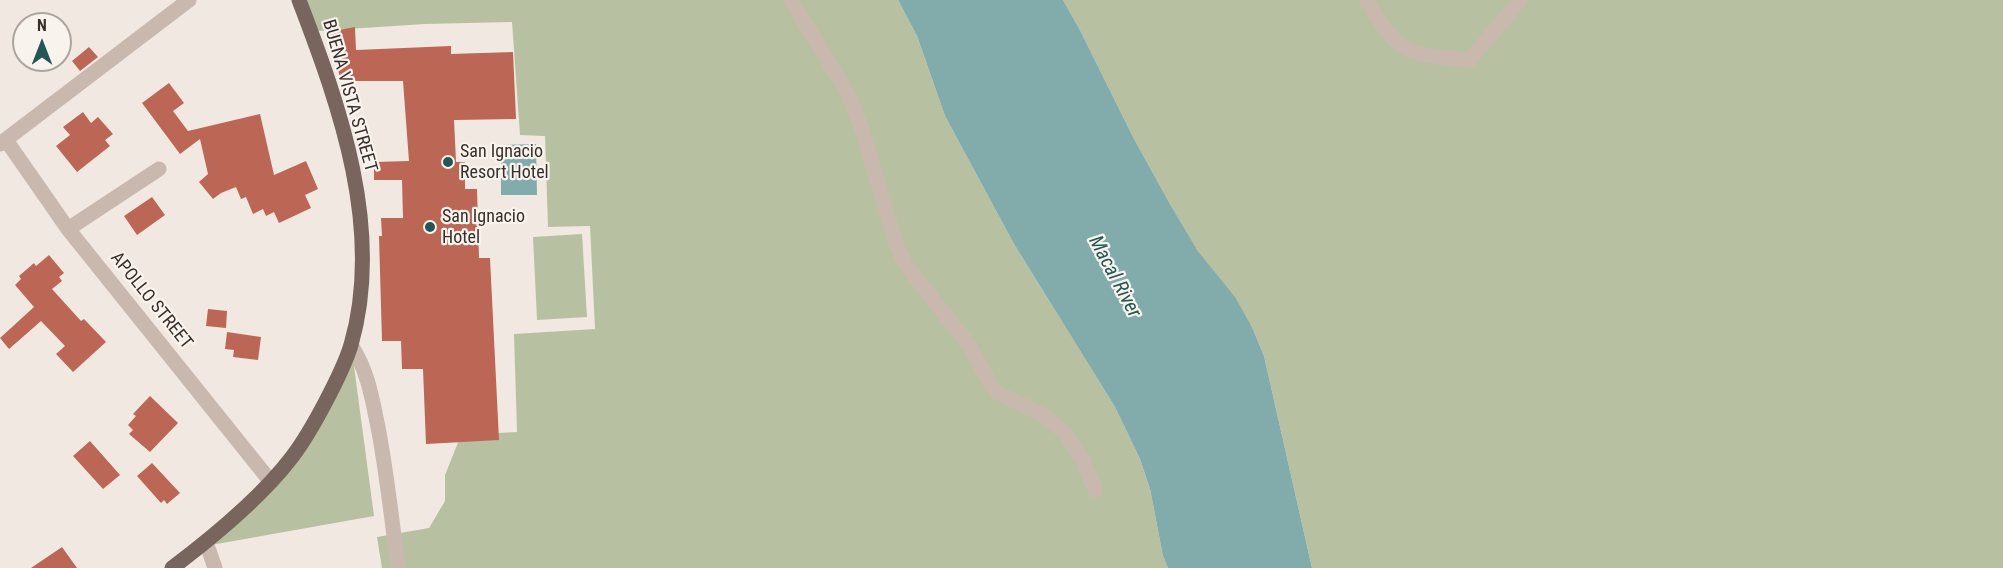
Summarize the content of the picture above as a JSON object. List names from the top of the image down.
{
  "streets": {
    "main road": ["BUENA VISTA STREET"],
    "street": ["APOLLO STREET"]
  },
  "crossings": [
    ["BUENA VISTA STREET", "APOLLO STREET"]
  ],
  "water": ["Macal River"],
  "places": ["San Ignacio Resort Hotel", "San Ignacio Hotel"],
  "north": "top"
}
